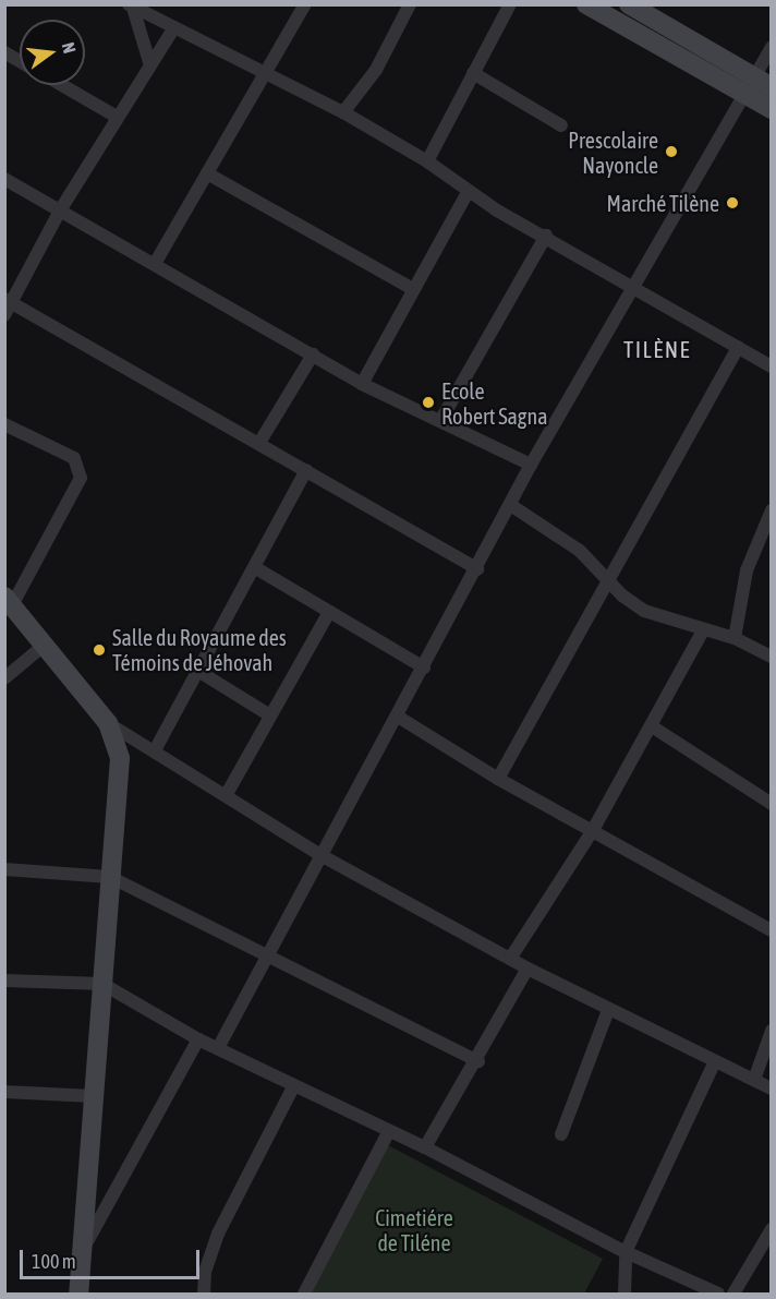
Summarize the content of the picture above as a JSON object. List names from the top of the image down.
{
  "districts": ["TILÈNE"],
  "parks": ["Cimetiére de Tiléne"],
  "places": [
    "Prescolaire Nayoncle",
    "Marché Tilène",
    "Ecole Robert Sagna",
    "Salle du Royaume des Témoins de Jéhovah"
  ],
  "scale_bar": "100 m",
  "north": "right"
}
